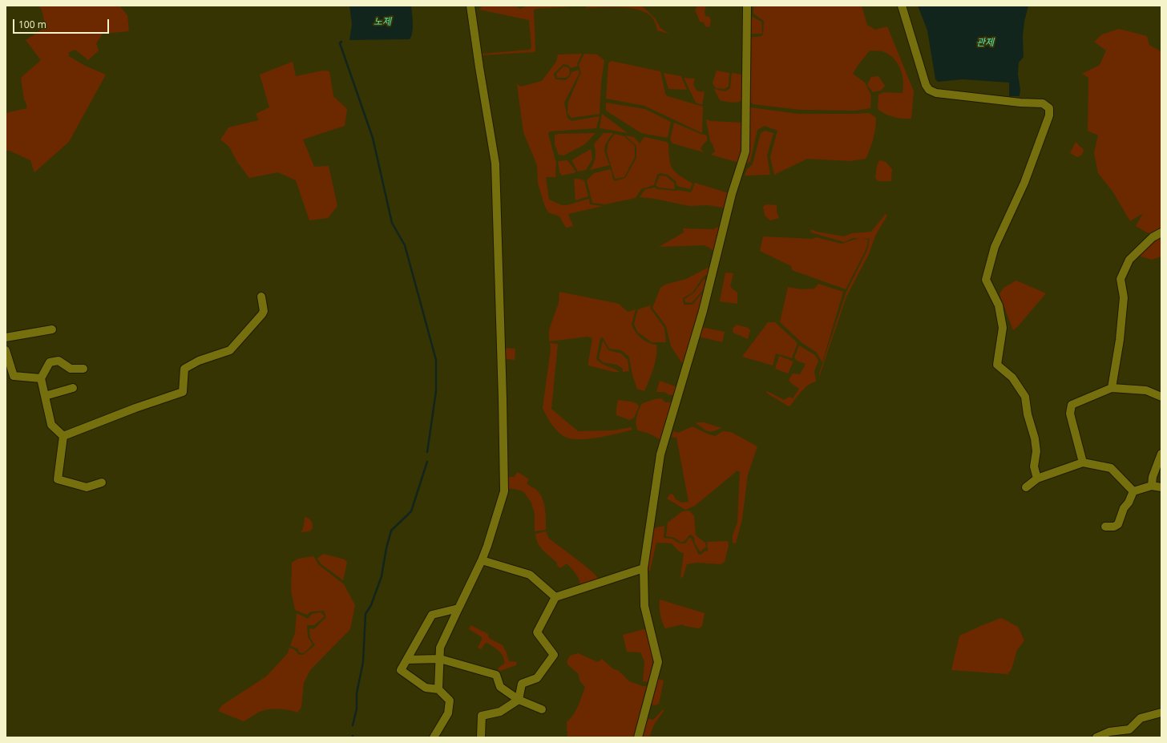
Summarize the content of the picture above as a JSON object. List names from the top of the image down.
{
  "water": ["노제", "관제"],
  "scale_bar": "100 m"
}
